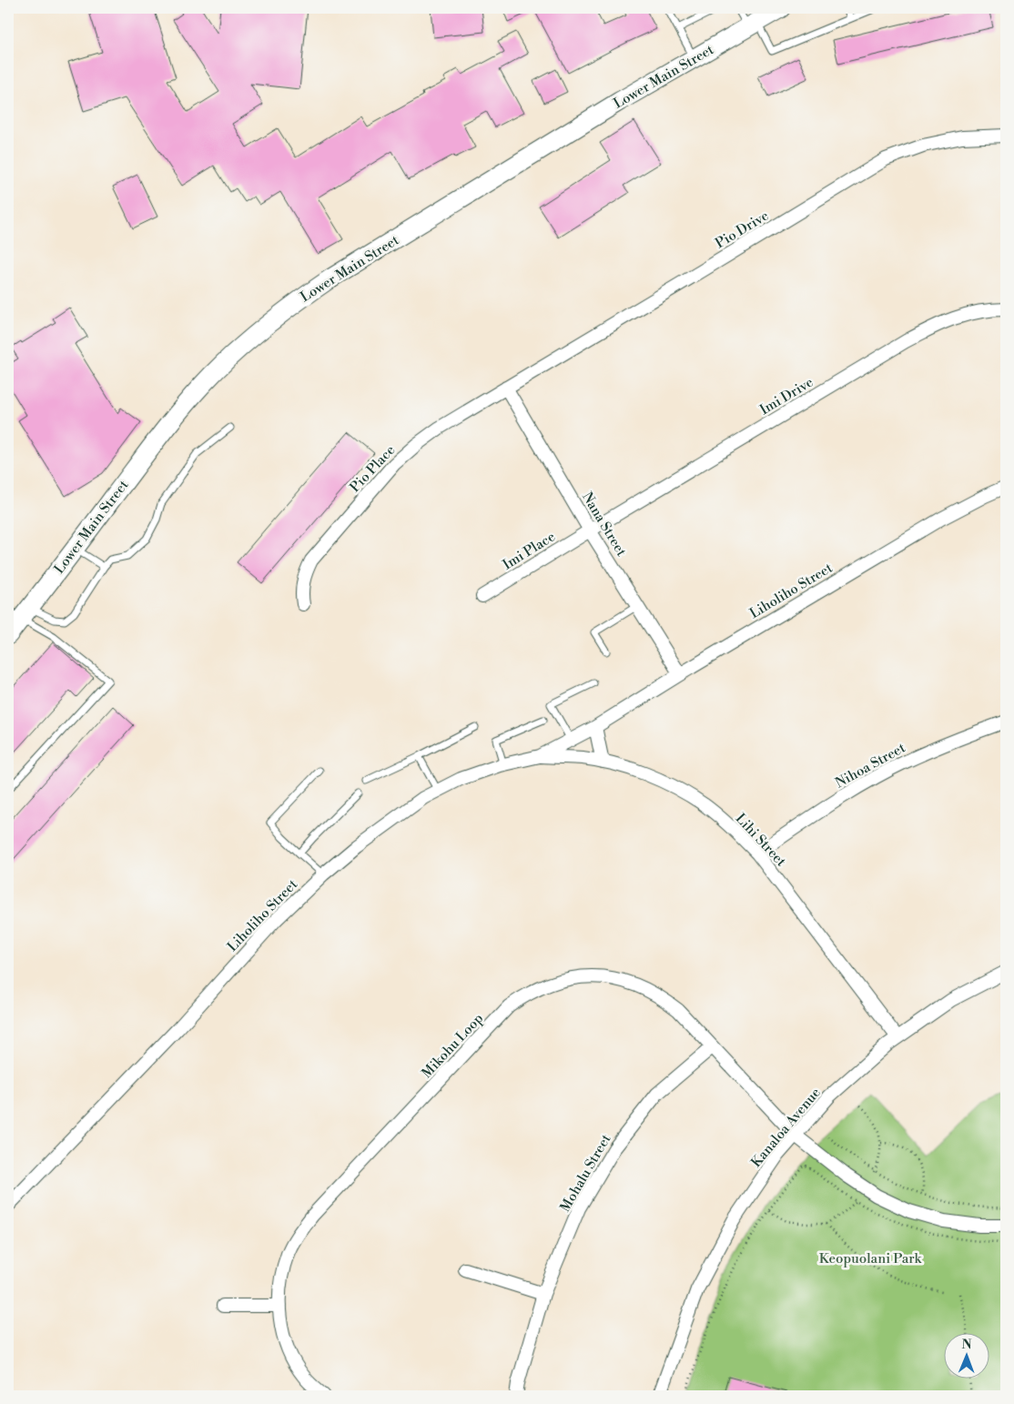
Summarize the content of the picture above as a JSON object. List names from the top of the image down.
{
  "streets": {
    "street": [
      "Lower Main Street",
      "Pio Drive",
      "Imi Drive",
      "Pio Place",
      "Nana Street",
      "Imi Place",
      "Liholiho Street",
      "Nihoa Street",
      "Lihi Street",
      "Mikohu Loop",
      "Kanaloa Avenue",
      "Mohalu Street"
    ]
  },
  "crossings": [
    ["Pio Drive", "Pio Place"],
    ["Pio Drive", "Nana Street"],
    ["Imi Drive", "Nana Street"],
    ["Imi Drive", "Imi Place"],
    ["Pio Place", "Nana Street"],
    ["Nana Street", "Imi Place"],
    ["Nana Street", "Liholiho Street"],
    ["Liholiho Street", "Lihi Street"],
    ["Nihoa Street", "Lihi Street"],
    ["Lihi Street", "Kanaloa Avenue"],
    ["Mikohu Loop", "Kanaloa Avenue"],
    ["Mikohu Loop", "Mohalu Street"]
  ],
  "parks": ["Keopuolani Park"],
  "north": "top"
}
